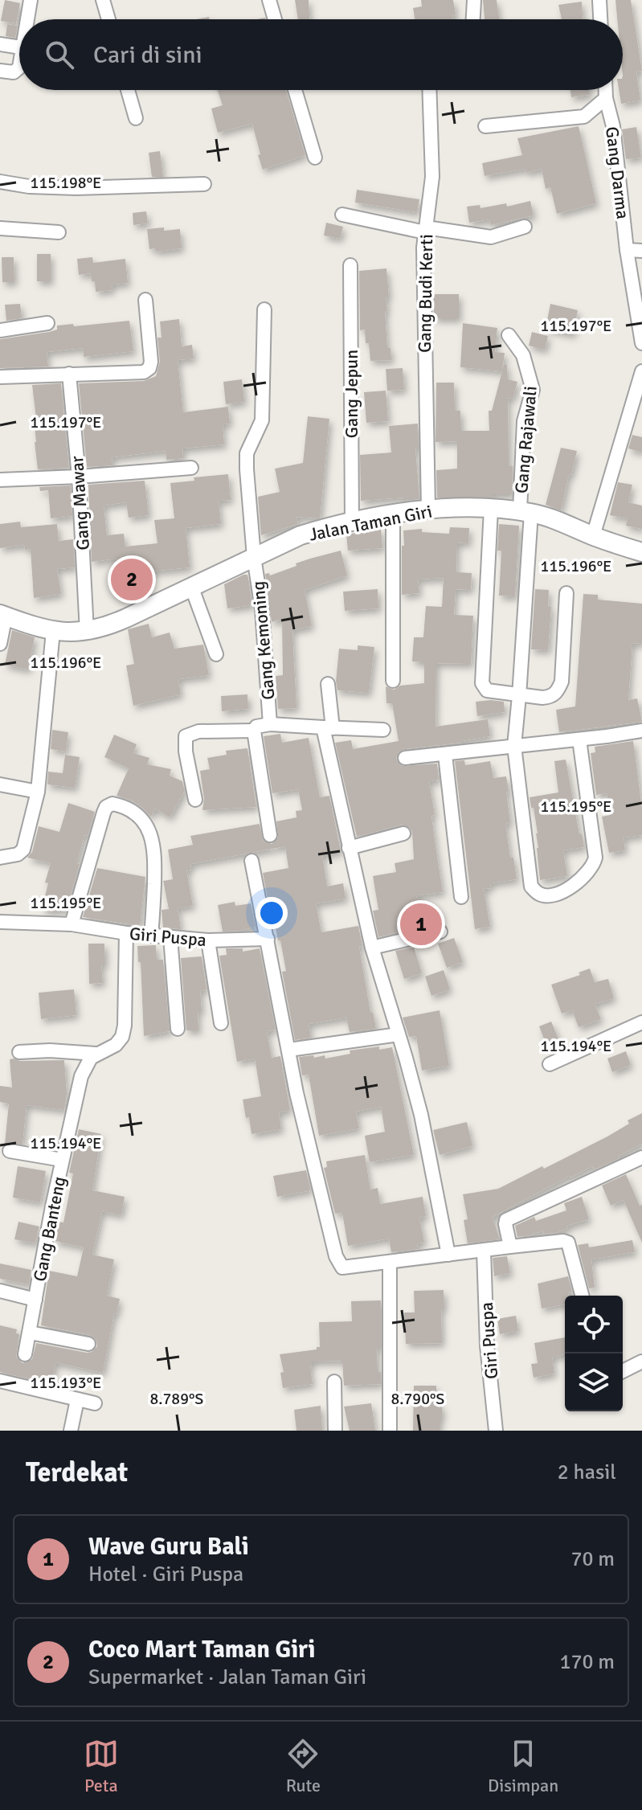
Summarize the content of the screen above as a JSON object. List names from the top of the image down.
{
  "streets": {
    "street": [
      "Gang Darma",
      "Gang Budi Kerti",
      "Gang Jepun",
      "Gang Rajawali",
      "Gang Mawar",
      "Jalan Taman Giri",
      "Gang Kemoning",
      "Giri Puspa",
      "Gang Banteng"
    ]
  },
  "crossings": [
    ["Gang Budi Kerti", "Jalan Taman Giri"],
    ["Gang Jepun", "Jalan Taman Giri"],
    ["Gang Rajawali", "Jalan Taman Giri"],
    ["Gang Mawar", "Jalan Taman Giri"],
    ["Jalan Taman Giri", "Gang Kemoning"],
    ["Giri Puspa", "Gang Banteng"]
  ],
  "page": {
    "search": "Cari di sini",
    "pins": ["2", "1"],
    "heading": ["Terdekat", "2 hasil"],
    "list": [
      {
        "mark": "1",
        "name": "Wave Guru Bali",
        "note": "Hotel · Giri Puspa",
        "value": "70 m"
      },
      {
        "mark": "2",
        "name": "Coco Mart Taman Giri",
        "note": "Supermarket · Jalan Taman Giri",
        "value": "170 m"
      }
    ],
    "nav": ["Peta", "Rute", "Disimpan"]
  },
  "coordinates": [
    "115.198°E",
    "115.197°E",
    "115.196°E",
    "115.195°E",
    "115.194°E",
    "115.193°E",
    "8.789°S",
    "8.790°S"
  ]
}
